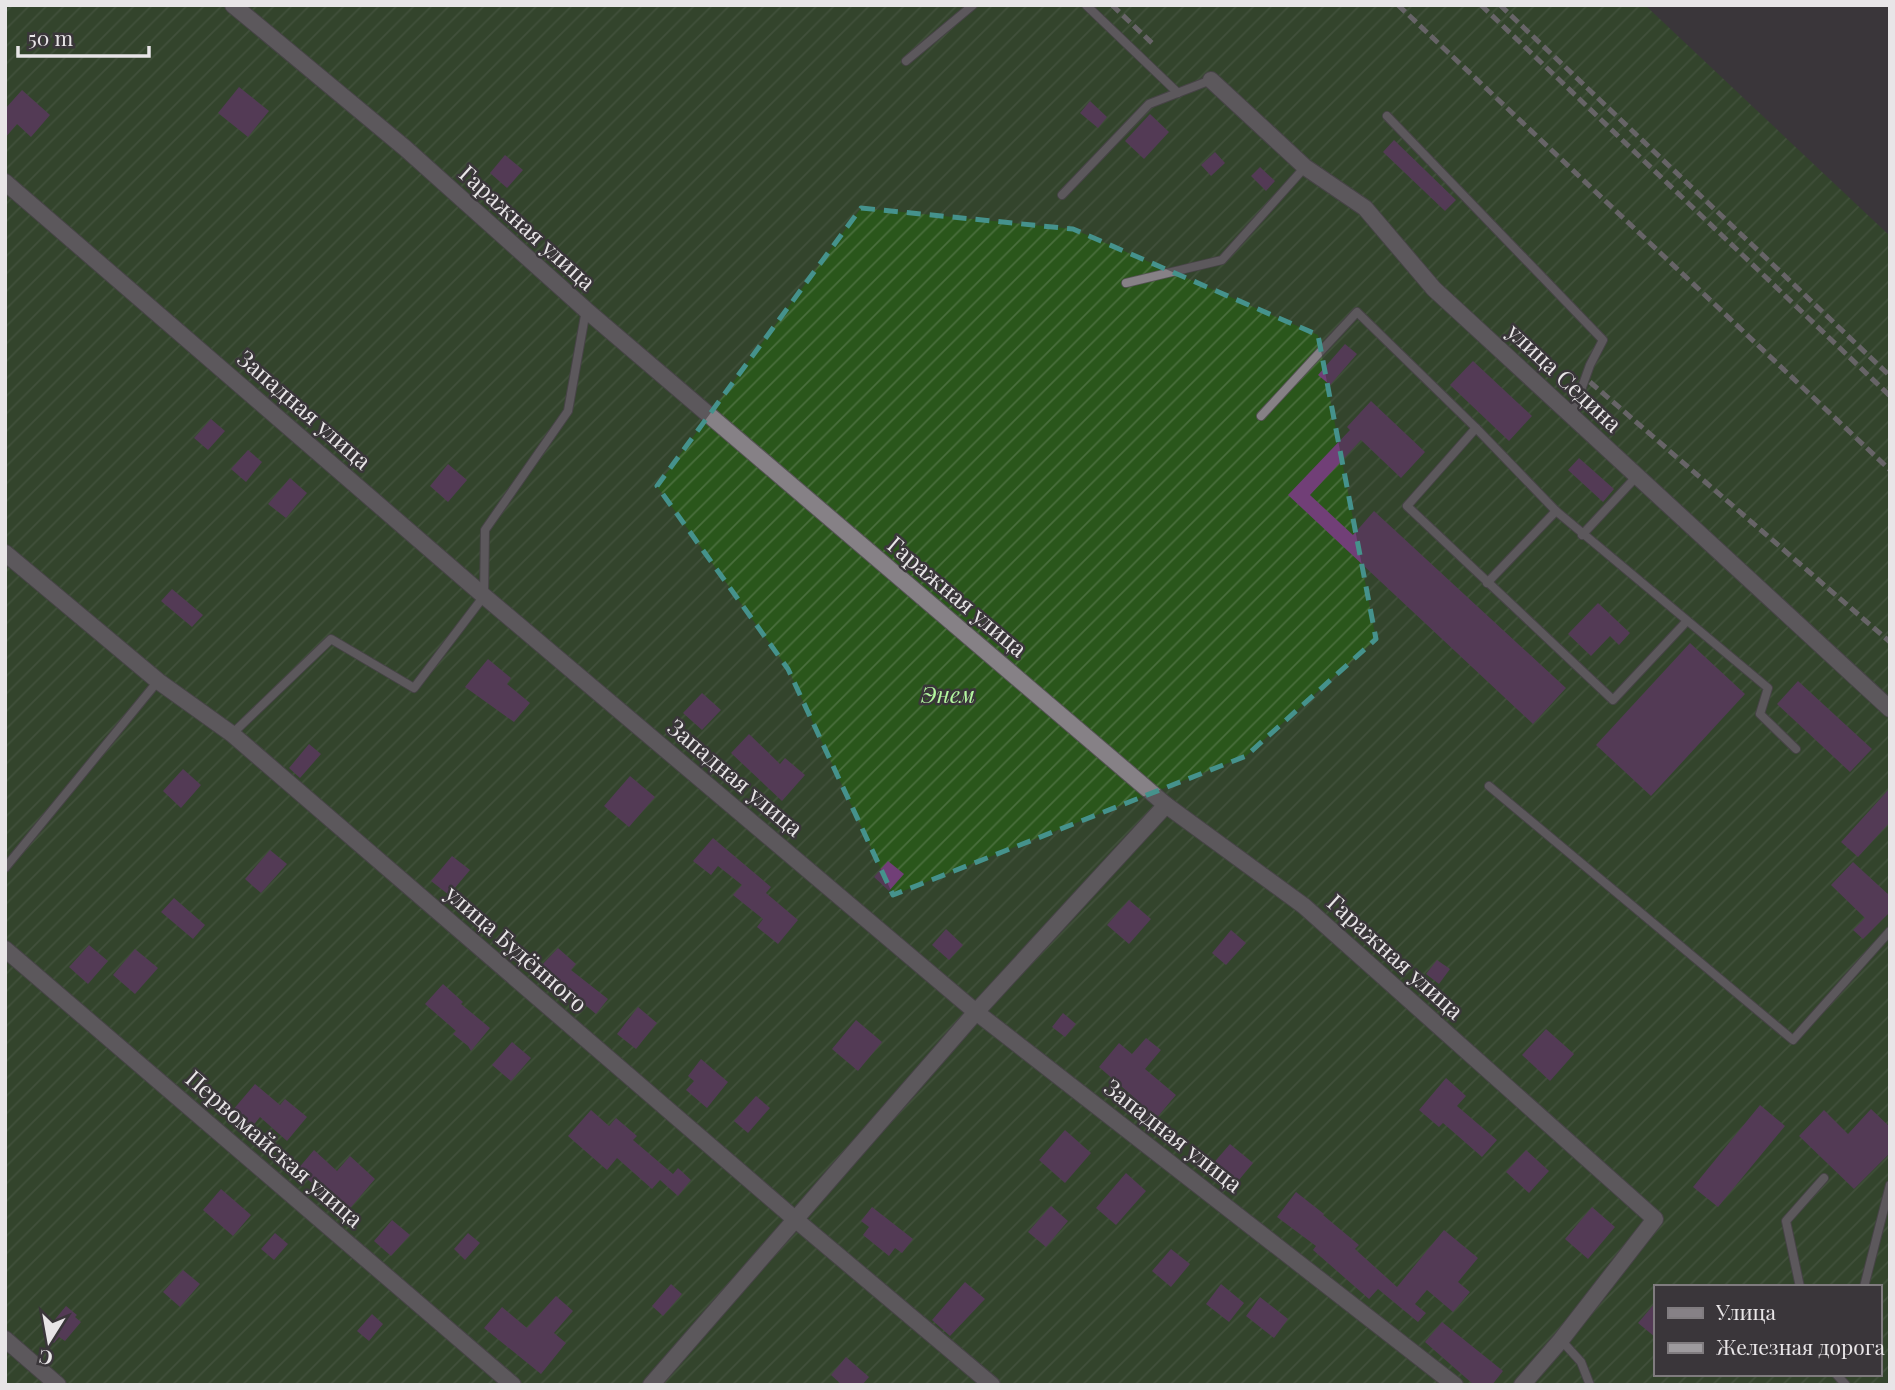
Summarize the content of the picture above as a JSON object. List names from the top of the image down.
{
  "streets": {
    "street": [
      "Гаражная улица",
      "улица Седина",
      "Западная улица",
      "улица Будённого",
      "Первомайская улица"
    ]
  },
  "parks": ["Энем"],
  "legend": ["Улица", "Железная дорога"],
  "scale_bar": "50 m",
  "north": "bottom"
}
